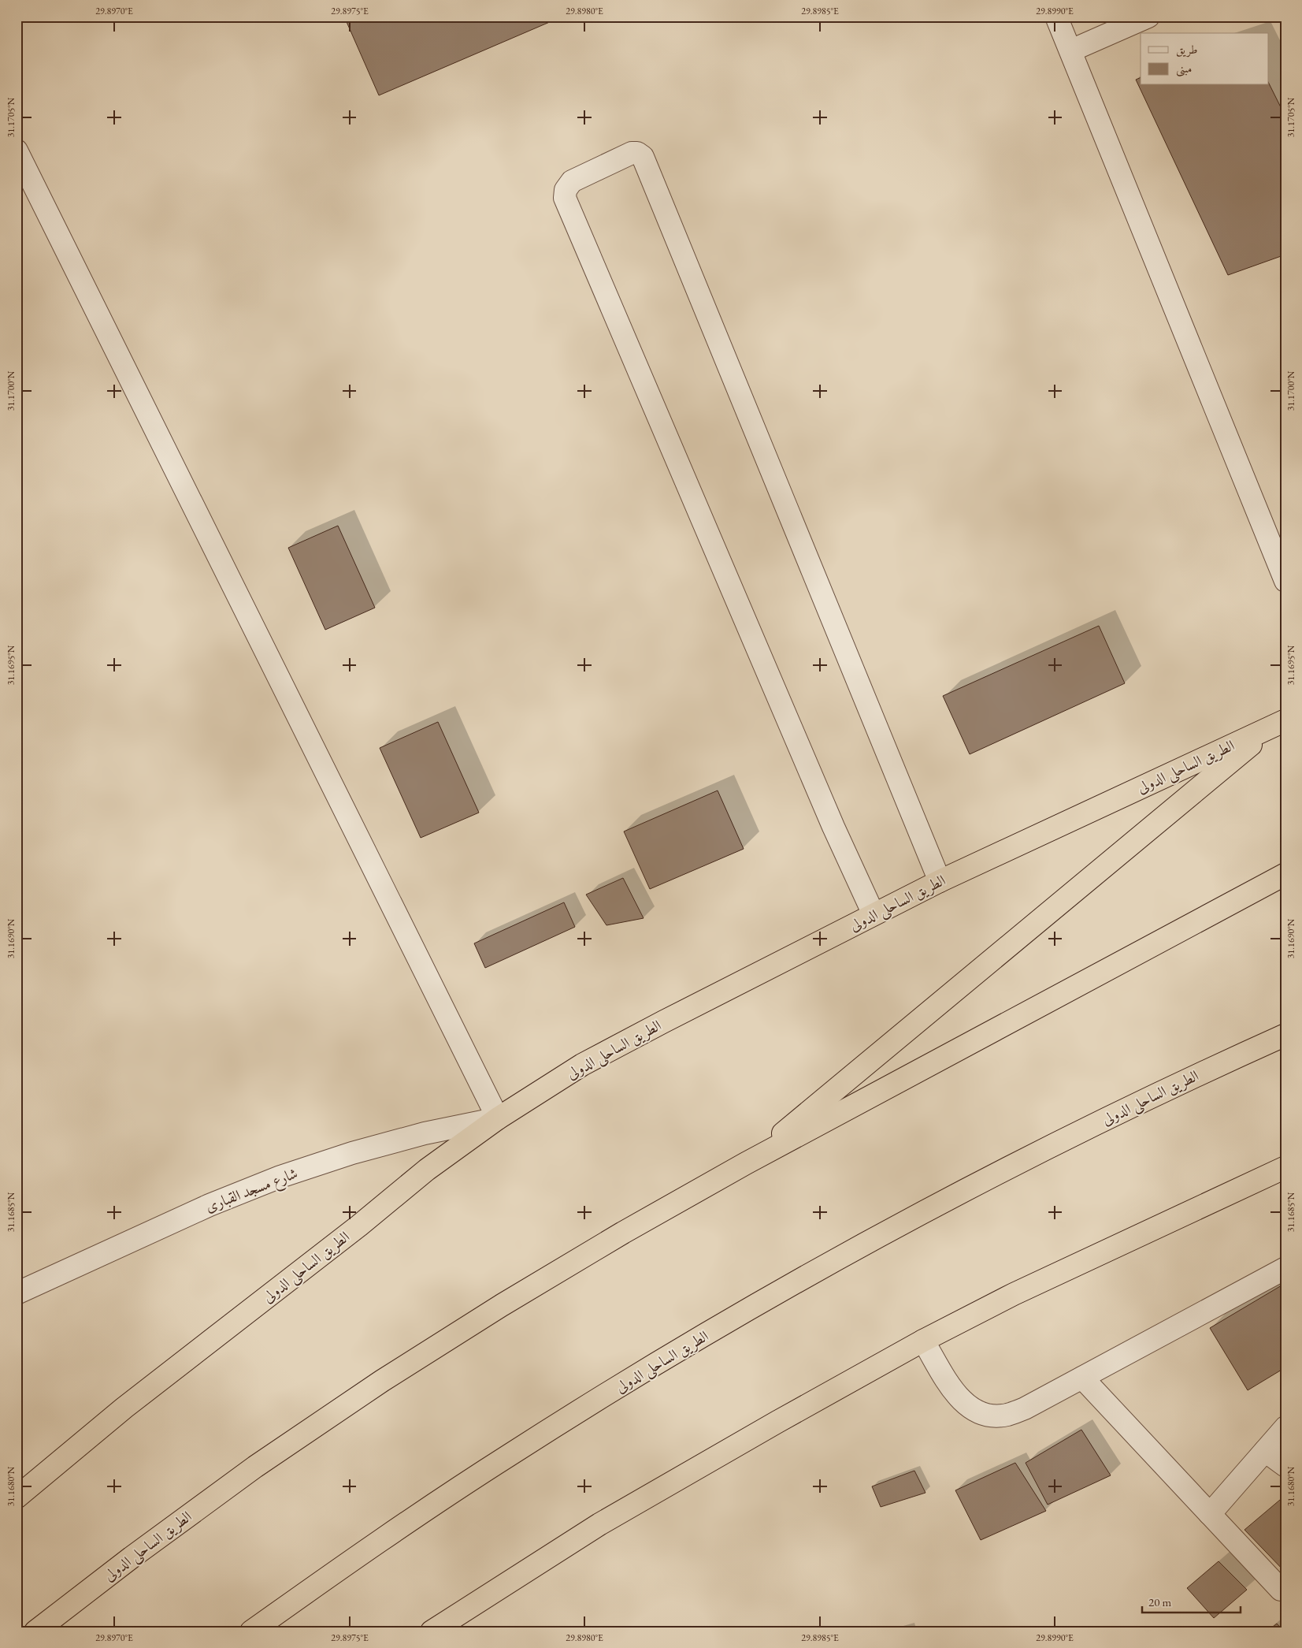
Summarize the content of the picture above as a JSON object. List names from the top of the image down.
{
  "streets": {
    "highway": ["الطريق الساحلى الدولى"],
    "street": ["شارع مسجد القبارى"]
  },
  "crossings": [
    ["الطريق الساحلى الدولى", "شارع مسجد القبارى"]
  ],
  "legend": ["طريق", "مبنى"],
  "scale_bar": "20 m",
  "coordinates": [
    "29.8970°E",
    "29.8975°E",
    "29.8980°E",
    "29.8985°E",
    "29.8990°E",
    "31.1705°N",
    "31.1700°N",
    "31.1695°N",
    "31.1690°N",
    "31.1685°N",
    "31.1680°N"
  ]
}
